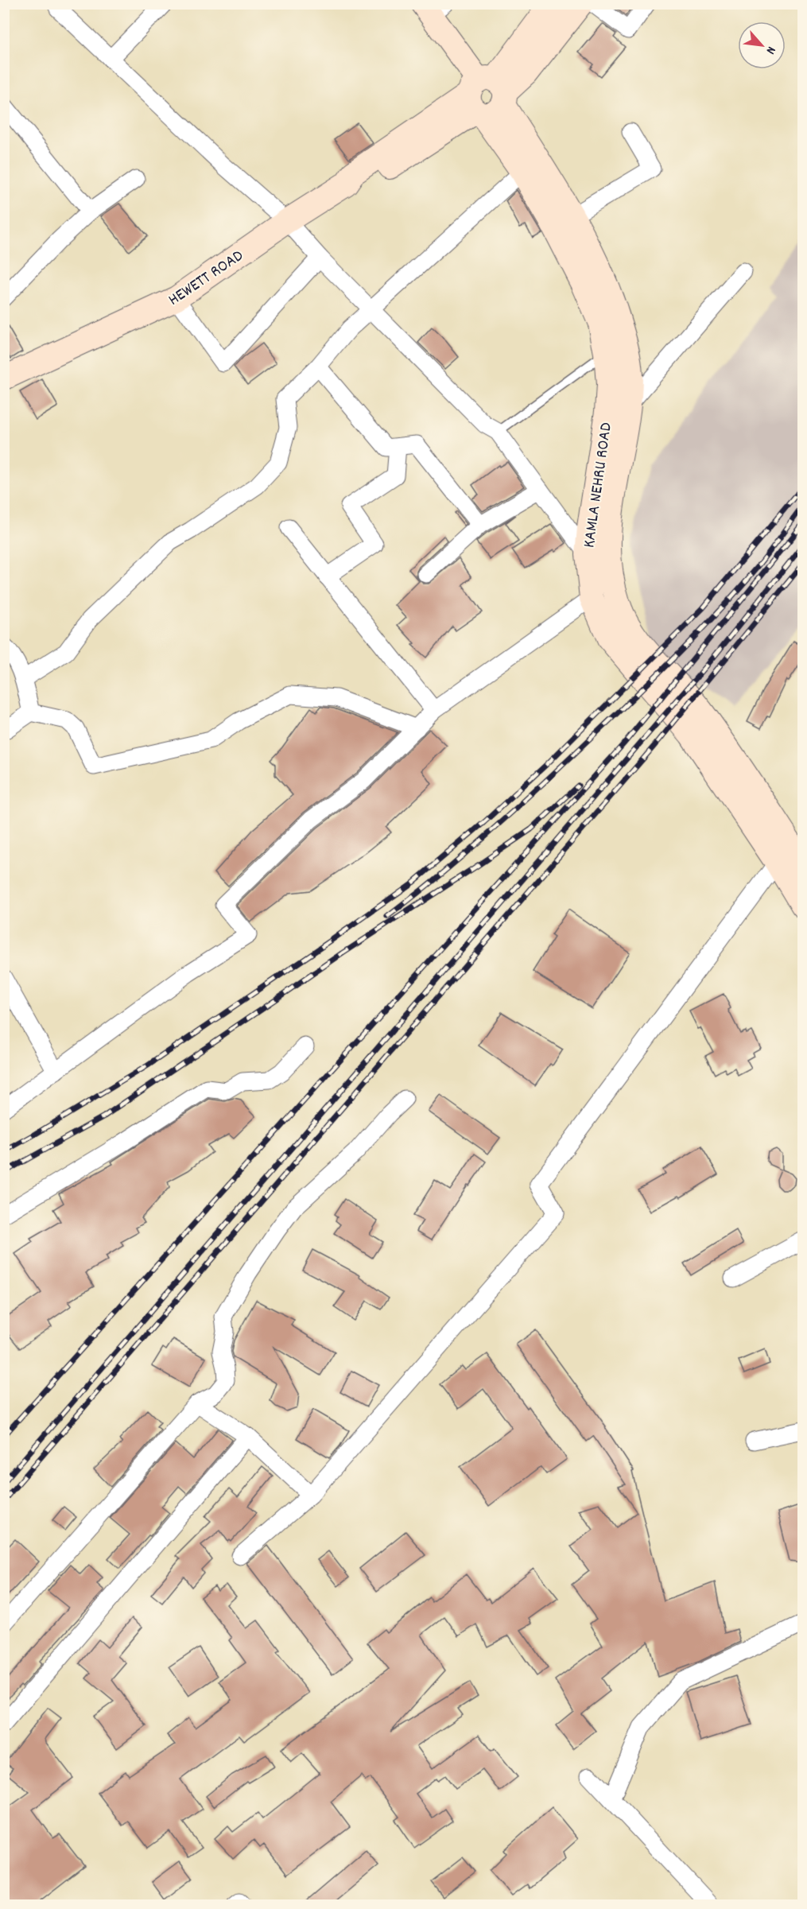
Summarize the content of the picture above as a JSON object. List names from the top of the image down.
{
  "streets": {
    "main road": ["HEWETT ROAD", "KAMLA NEHRU ROAD"]
  },
  "crossings": [
    ["HEWETT ROAD", "KAMLA NEHRU ROAD"]
  ],
  "north": "bottom right"
}
